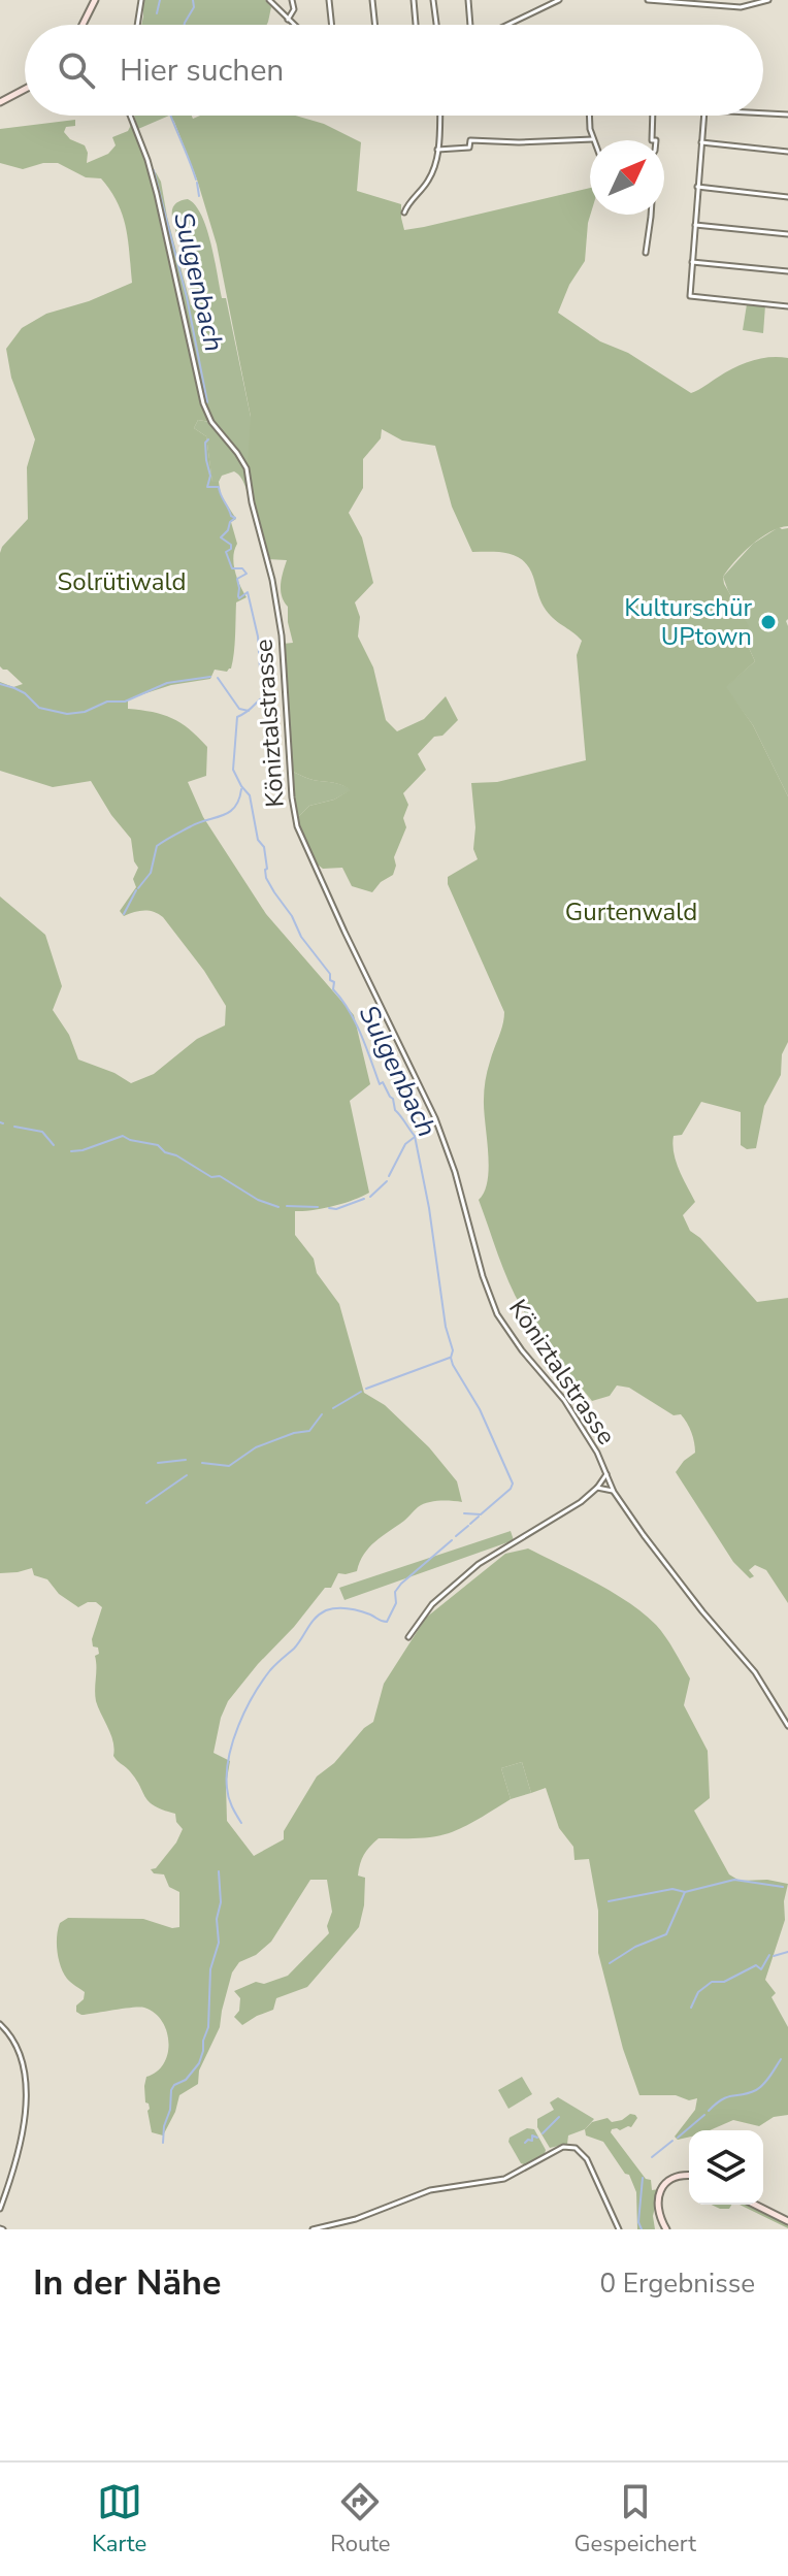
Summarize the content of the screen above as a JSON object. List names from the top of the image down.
{
  "streets": {
    "street": ["Köniztalstrasse"]
  },
  "water": ["Sulgenbach"],
  "parks": ["Solrütiwald", "Gurtenwald"],
  "places": ["Kulturschür UPtown"],
  "north": "top right",
  "page": {
    "search": "Hier suchen",
    "heading": ["In der Nähe", "0 Ergebnisse"],
    "nav": ["Karte", "Route", "Gespeichert"]
  }
}
